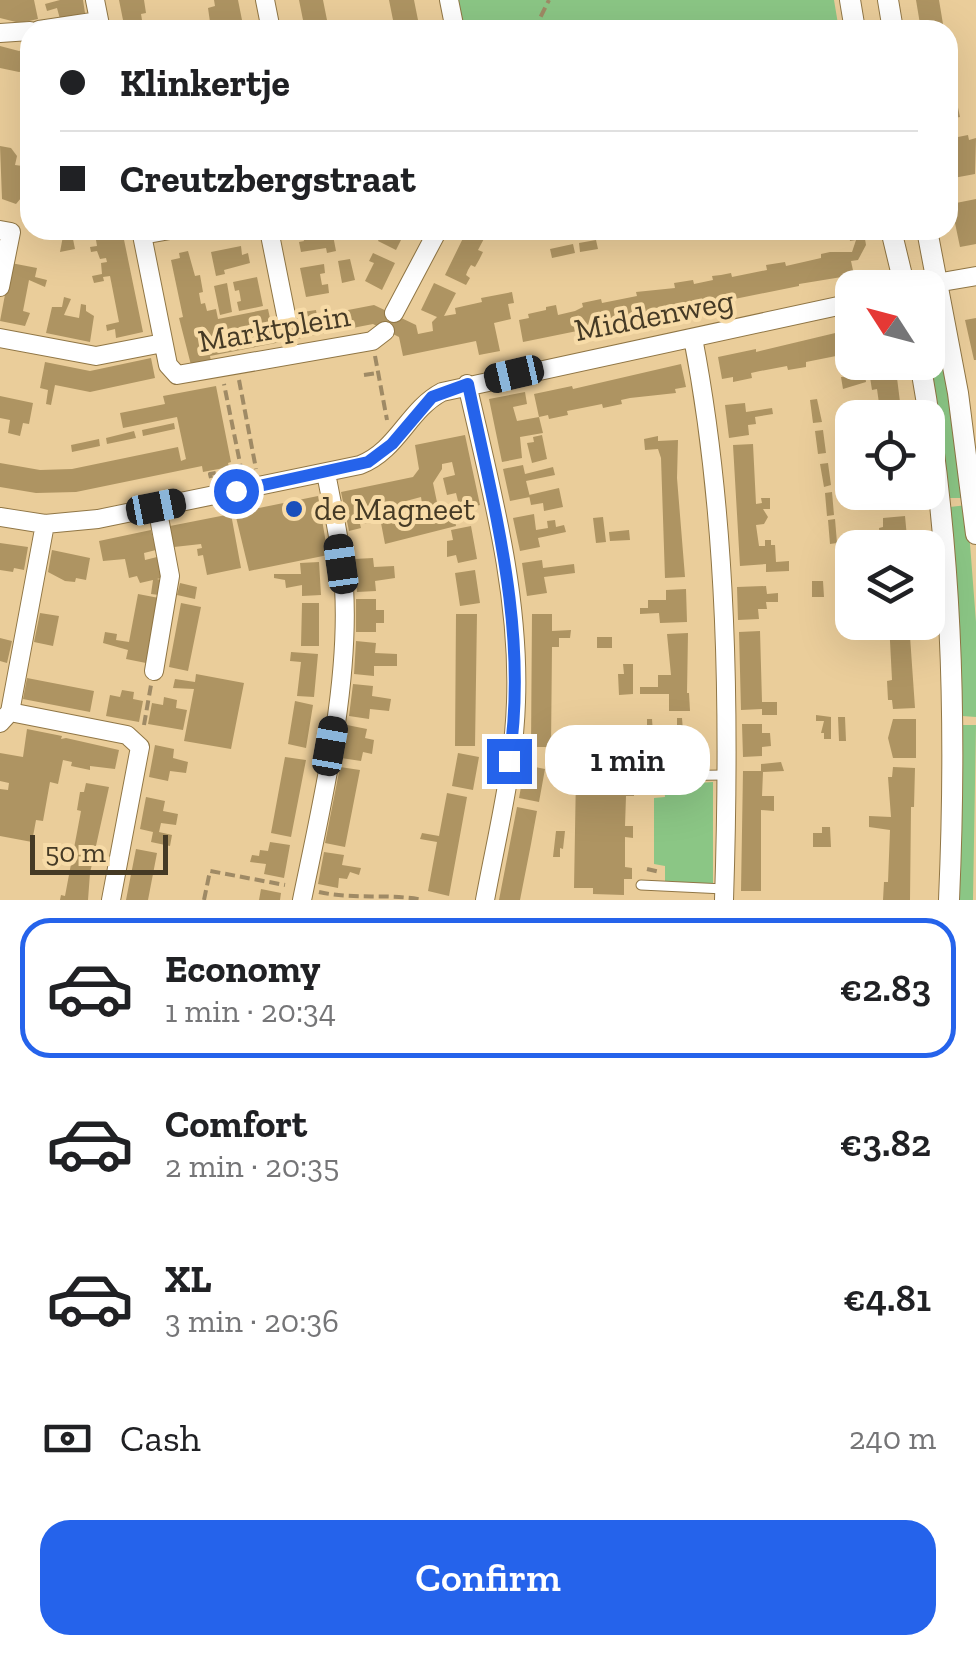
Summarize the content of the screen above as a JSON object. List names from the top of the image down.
{
  "streets": {
    "street": ["Middenweg", "Marktplein"]
  },
  "crossings": [
    ["Middenweg", "Marktplein"]
  ],
  "places": ["de Magneet"],
  "scale_bar": "50 m",
  "north": "top left",
  "page": {
    "banner": ["Klinkertje", "Creutzbergstraat"],
    "bubble": "1 min",
    "scale": "50 m",
    "list": [
      {
        "name": "Economy",
        "note": "1 min · 20:34",
        "value": "€2.83"
      },
      {
        "name": "Comfort",
        "note": "2 min · 20:35",
        "value": "€3.82"
      },
      {
        "name": "XL",
        "note": "3 min · 20:36",
        "value": "€4.81"
      }
    ],
    "pay": ["Cash", "240 m"],
    "buttons": "Confirm"
  }
}
